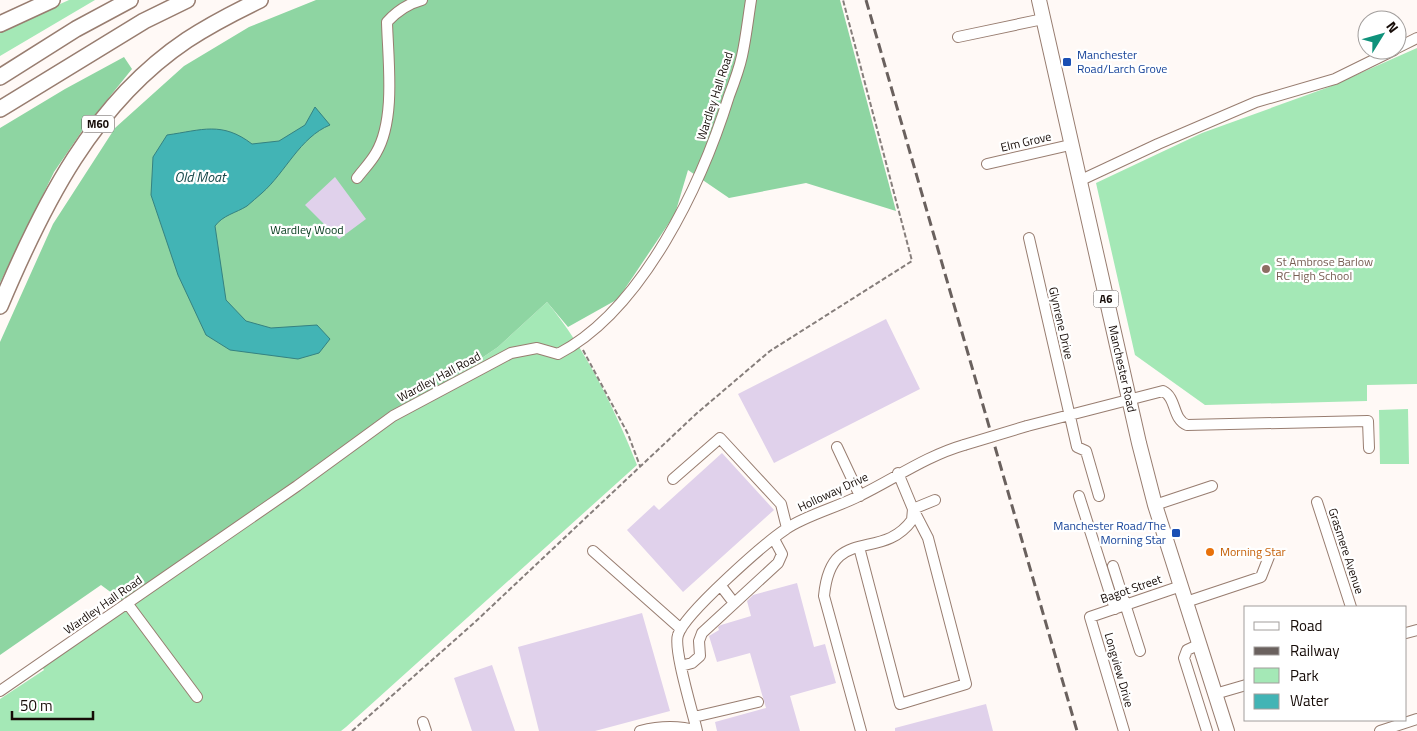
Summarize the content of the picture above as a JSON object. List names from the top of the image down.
{
  "streets": {
    "highway": ["M60"],
    "main road": ["A6", "Manchester Road"],
    "street": [
      "Wardley Hall Road",
      "Elm Grove",
      "Glynrene Drive",
      "Holloway Drive",
      "Grasmere Avenue",
      "Bagot Street",
      "Longview Drive"
    ]
  },
  "crossings": [
    ["Elm Grove", "Manchester Road"],
    ["Glynrene Drive", "Holloway Drive"],
    ["Manchester Road", "Holloway Drive"],
    ["Manchester Road", "Bagot Street"],
    ["Bagot Street", "Longview Drive"]
  ],
  "water": ["Old Moat"],
  "parks": ["Wardley Wood"],
  "places": {
    "transit": ["Manchester Road/Larch Grove", "Manchester Road/The Morning Star"],
    "other": ["St Ambrose Barlow RC High School", "Morning Star"]
  },
  "legend": [
    "Road",
    "Railway",
    "Park",
    "Water"
  ],
  "scale_bar": "50 m",
  "north": "top right"
}
